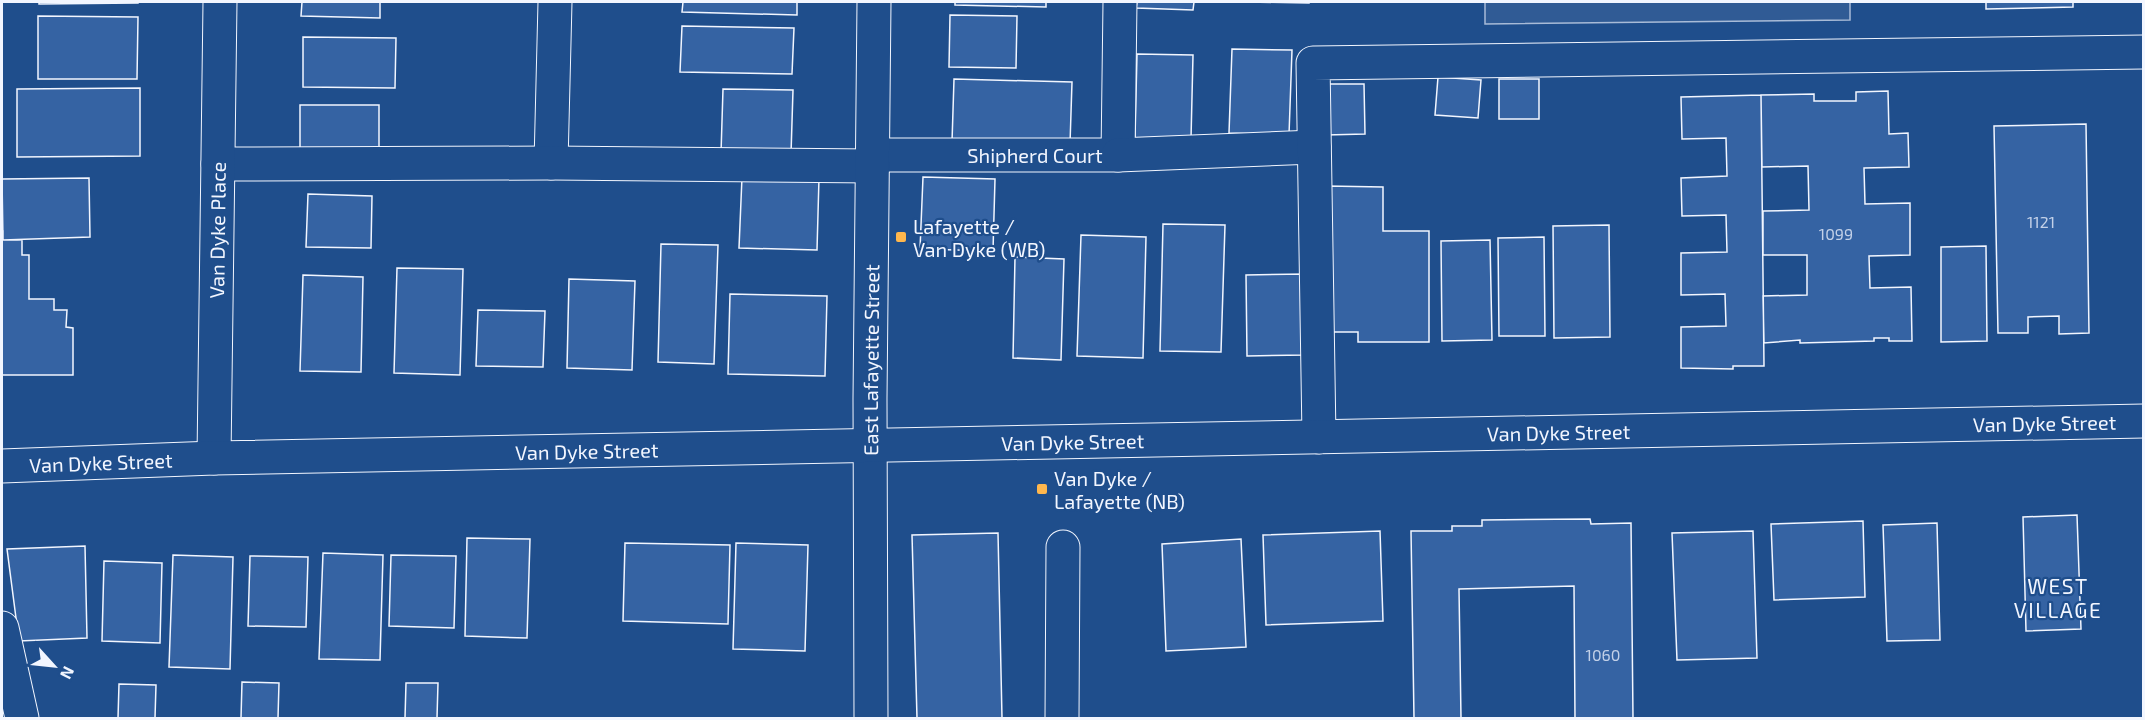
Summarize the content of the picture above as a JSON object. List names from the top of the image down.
{
  "streets": {
    "main road": [
      "Shipherd Court",
      "Van Dyke Place",
      "East Lafayette Street",
      "Van Dyke Street"
    ]
  },
  "crossings": [
    ["Shipherd Court", "Van Dyke Place"],
    ["Shipherd Court", "East Lafayette Street"],
    ["Van Dyke Place", "Van Dyke Street"],
    ["East Lafayette Street", "Van Dyke Street"]
  ],
  "districts": ["WEST VILLAGE"],
  "places": {
    "transit": ["Lafayette / Van Dyke (WB)", "Van Dyke / Lafayette (NB)"]
  },
  "house_numbers": ["1121", "1099", "1060"],
  "north": "bottom right"
}
